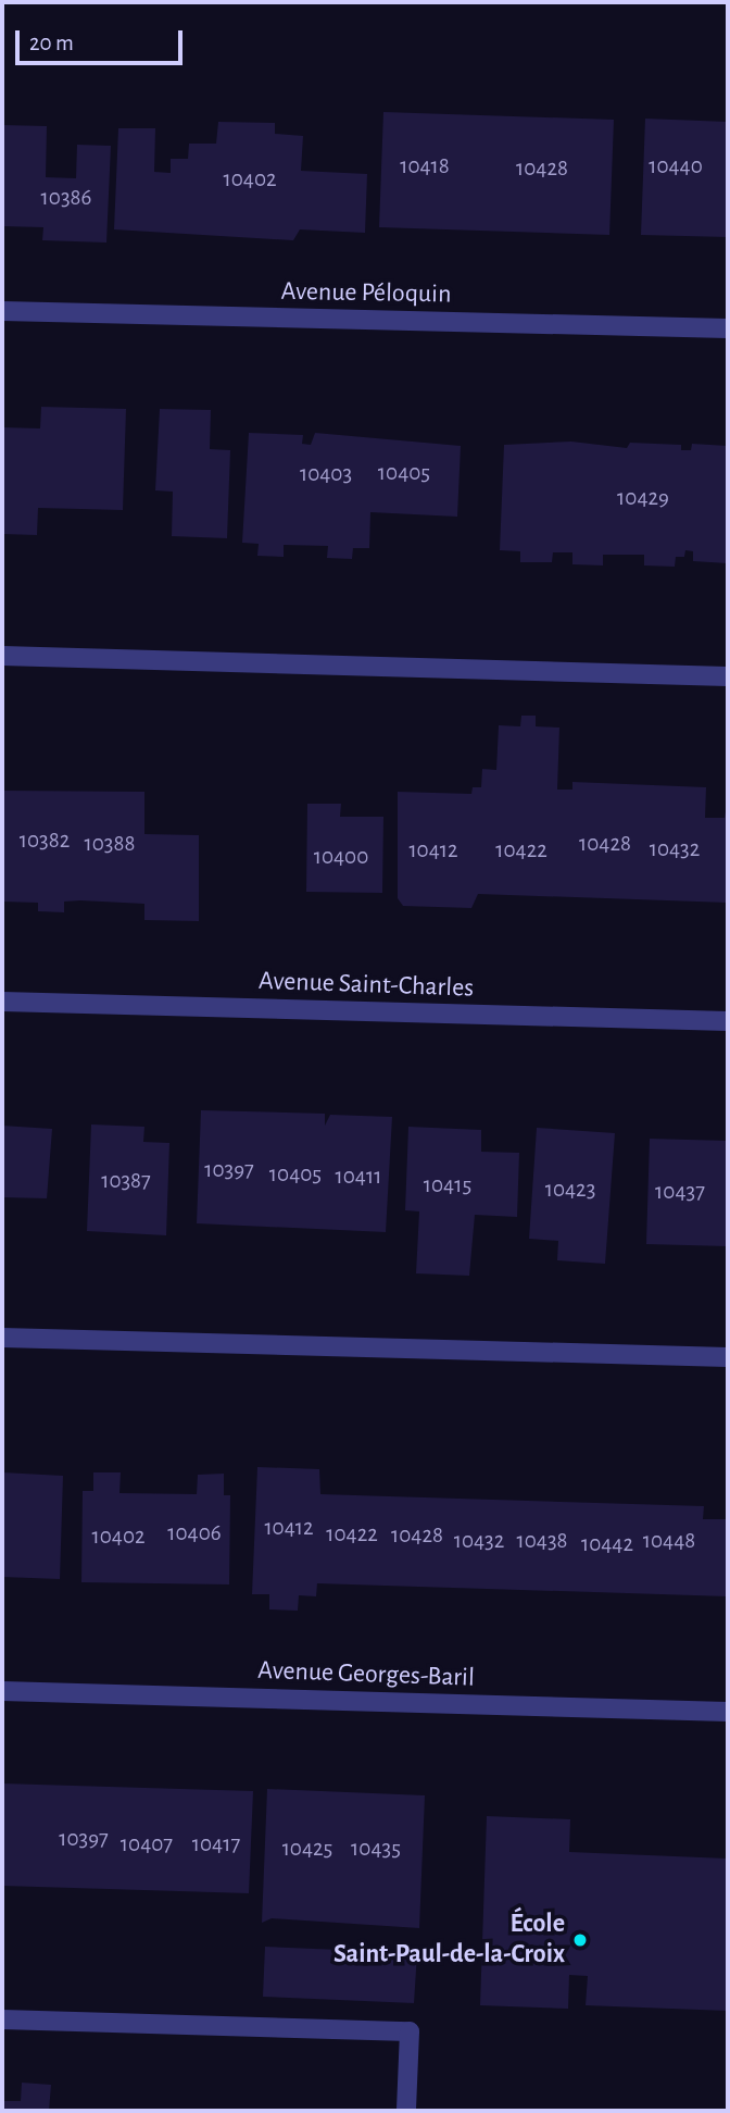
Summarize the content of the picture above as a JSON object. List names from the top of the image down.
{
  "streets": {
    "street": ["Avenue Péloquin", "Avenue Saint-Charles", "Avenue Georges-Baril"]
  },
  "places": ["École Saint-Paul-de-la-Croix"],
  "house_numbers": [
    "10418",
    "10440",
    "10428",
    "10402",
    "10386",
    "10405",
    "10403",
    "10429",
    "10382",
    "10388",
    "10428",
    "10432",
    "10412",
    "10422",
    "10400",
    "10397",
    "10405",
    "10411",
    "10387",
    "10415",
    "10423",
    "10437",
    "10412",
    "10406",
    "10422",
    "10428",
    "10402",
    "10432",
    "10438",
    "10448",
    "10442",
    "10397",
    "10407",
    "10417",
    "10425",
    "10435"
  ],
  "scale_bar": "20 m"
}
